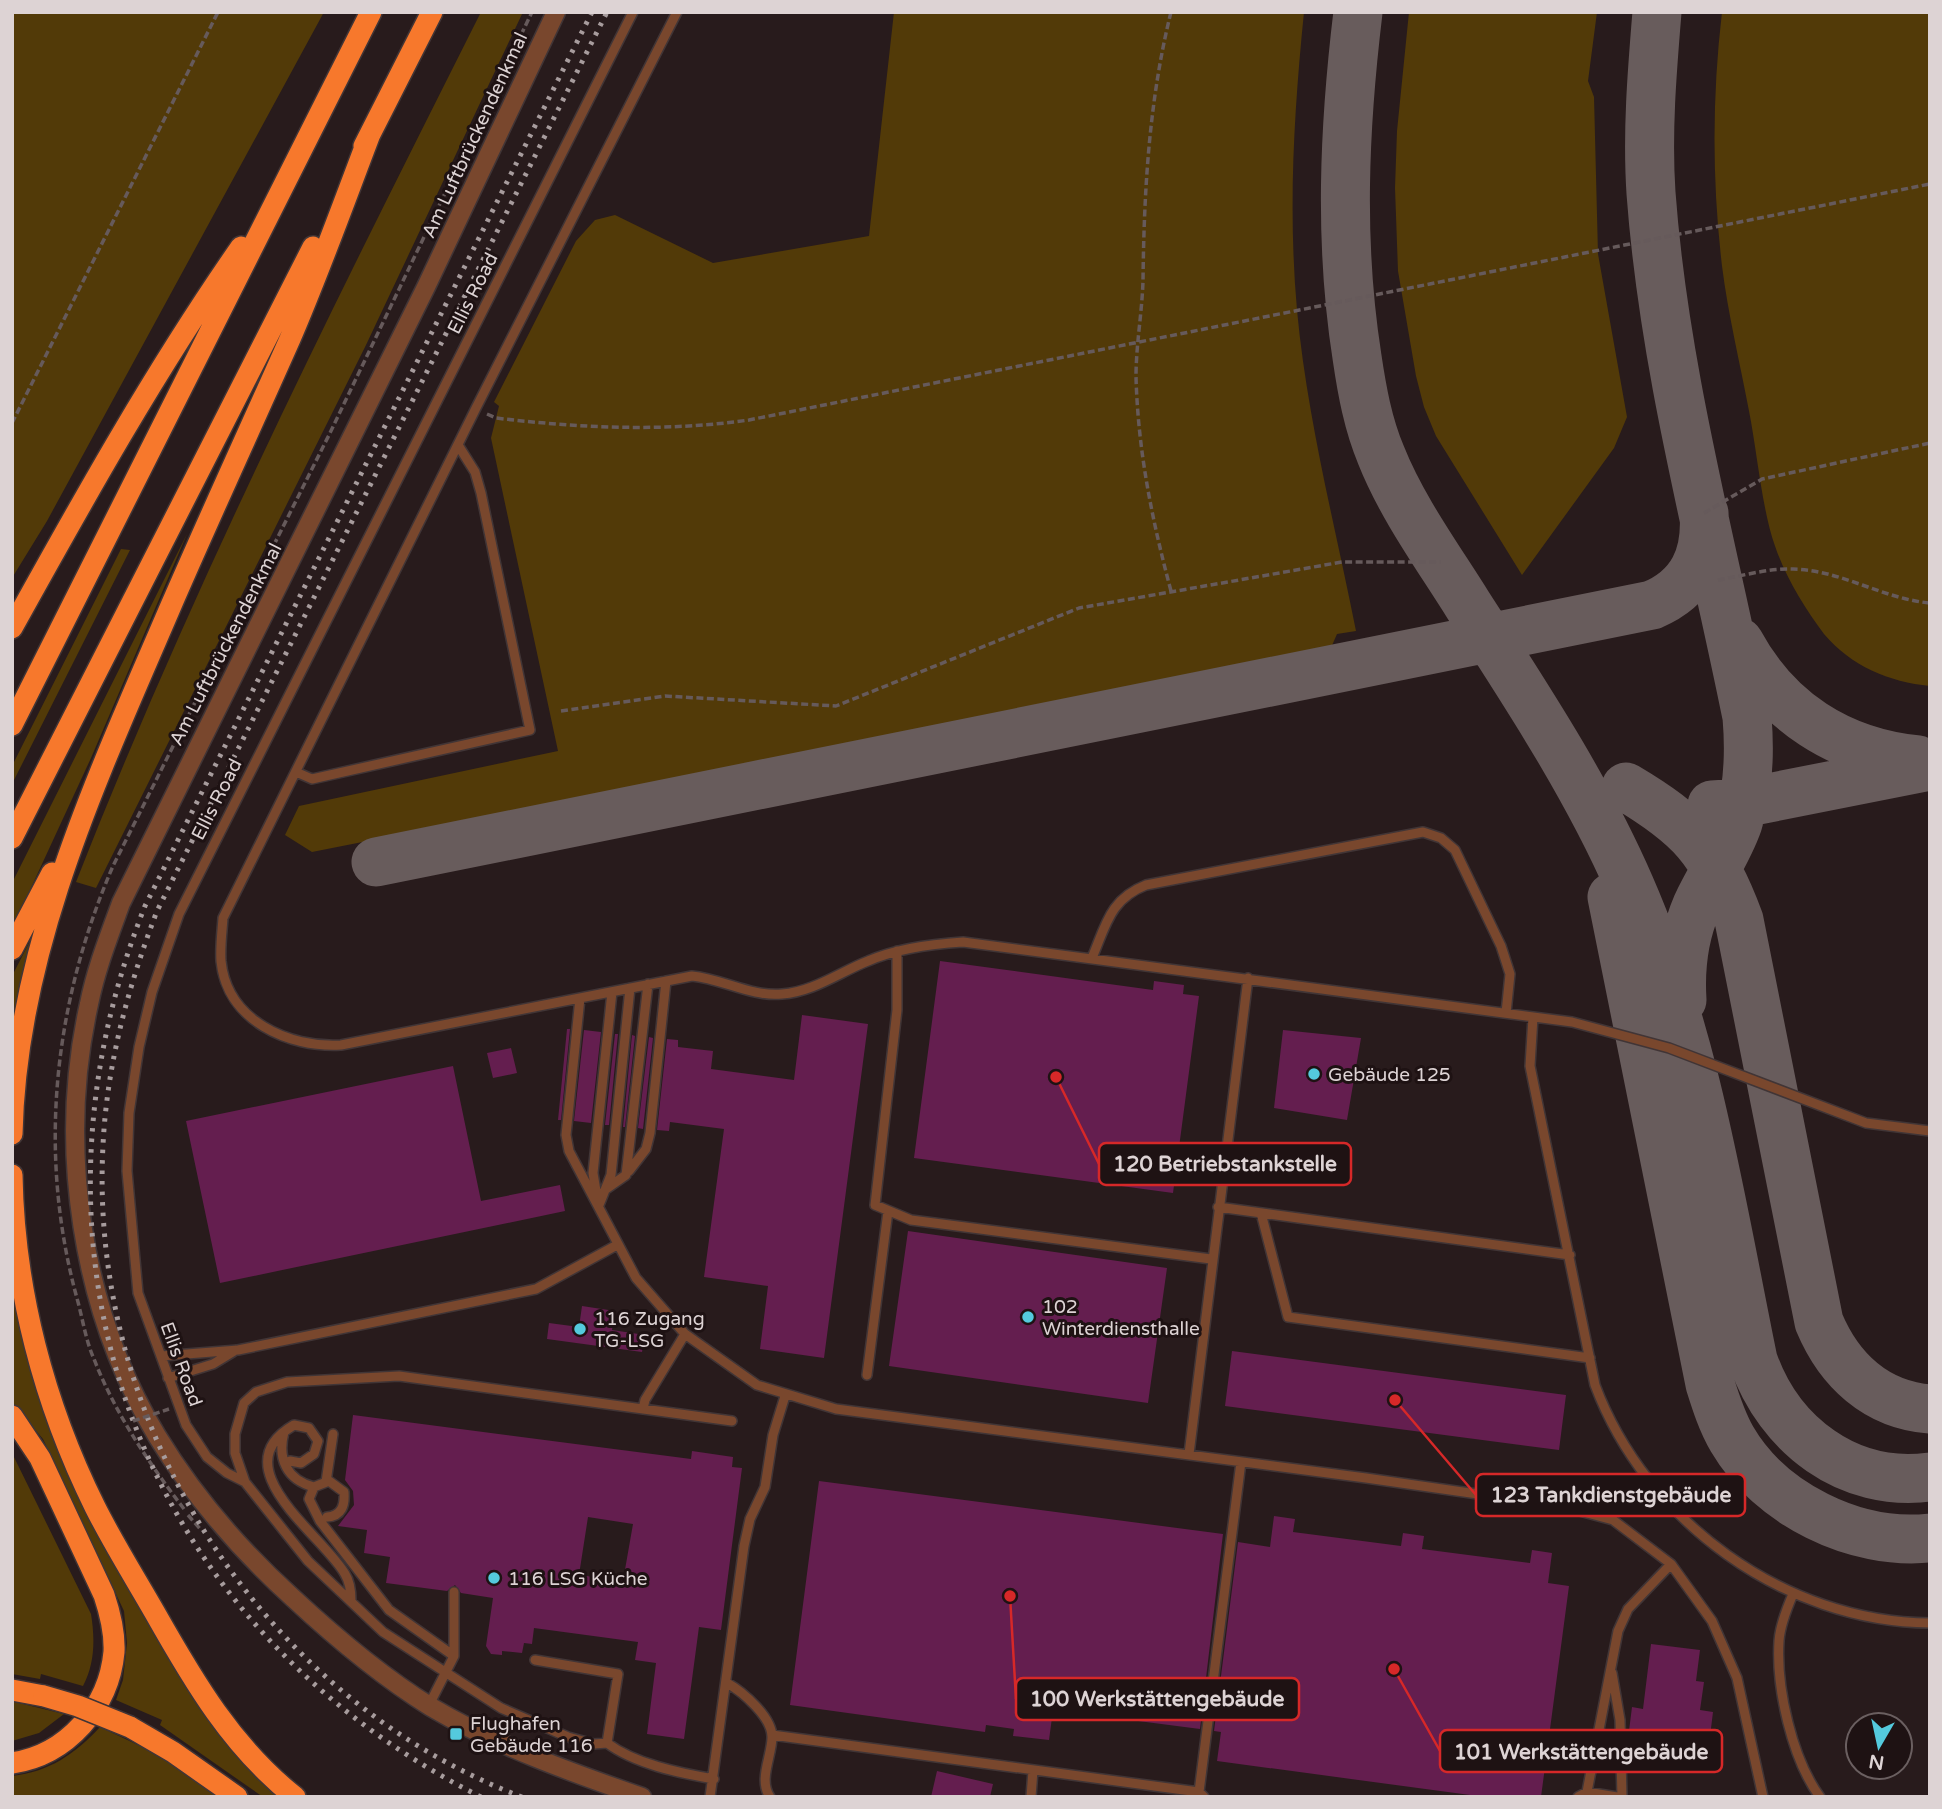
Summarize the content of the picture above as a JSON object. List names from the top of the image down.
{
  "streets": {
    "street": ["Am Luftbrückendenkmal"],
    "lane": ["Ellis Road"]
  },
  "places": {
    "other": [
      "Gebäude 125",
      "120 Betriebstankstelle",
      "102 Winterdiensthalle",
      "116 Zugang TG-LSG",
      "123 Tankdienstgebäude",
      "116 LSG Küche",
      "100 Werkstättengebäude",
      "101 Werkstättengebäude"
    ],
    "transit": ["Flughafen Gebäude 116"]
  },
  "north": "bottom"
}
